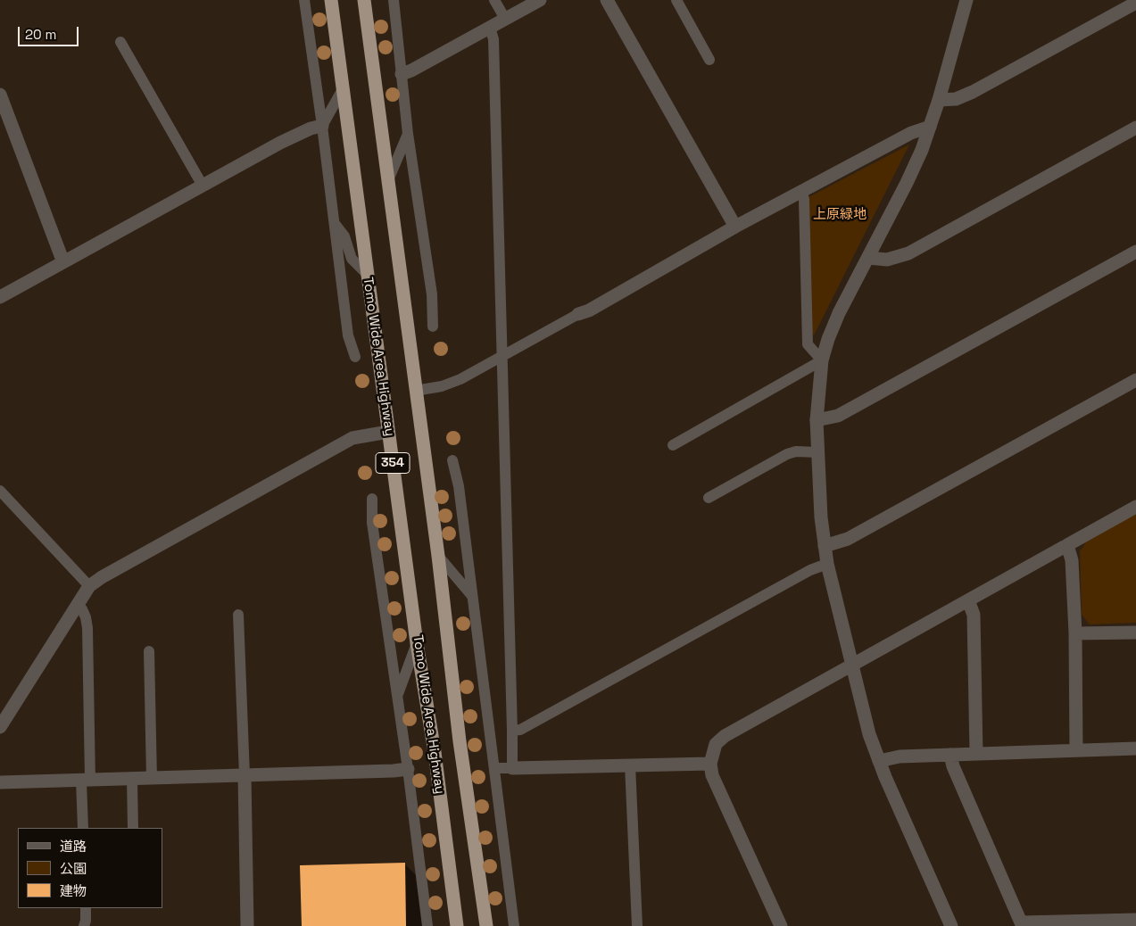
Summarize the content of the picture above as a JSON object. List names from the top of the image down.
{
  "streets": {
    "highway": ["Tomo Wide Area Highway", "354"]
  },
  "parks": ["上原緑地"],
  "legend": ["道路", "公園", "建物"],
  "scale_bar": "20 m"
}
